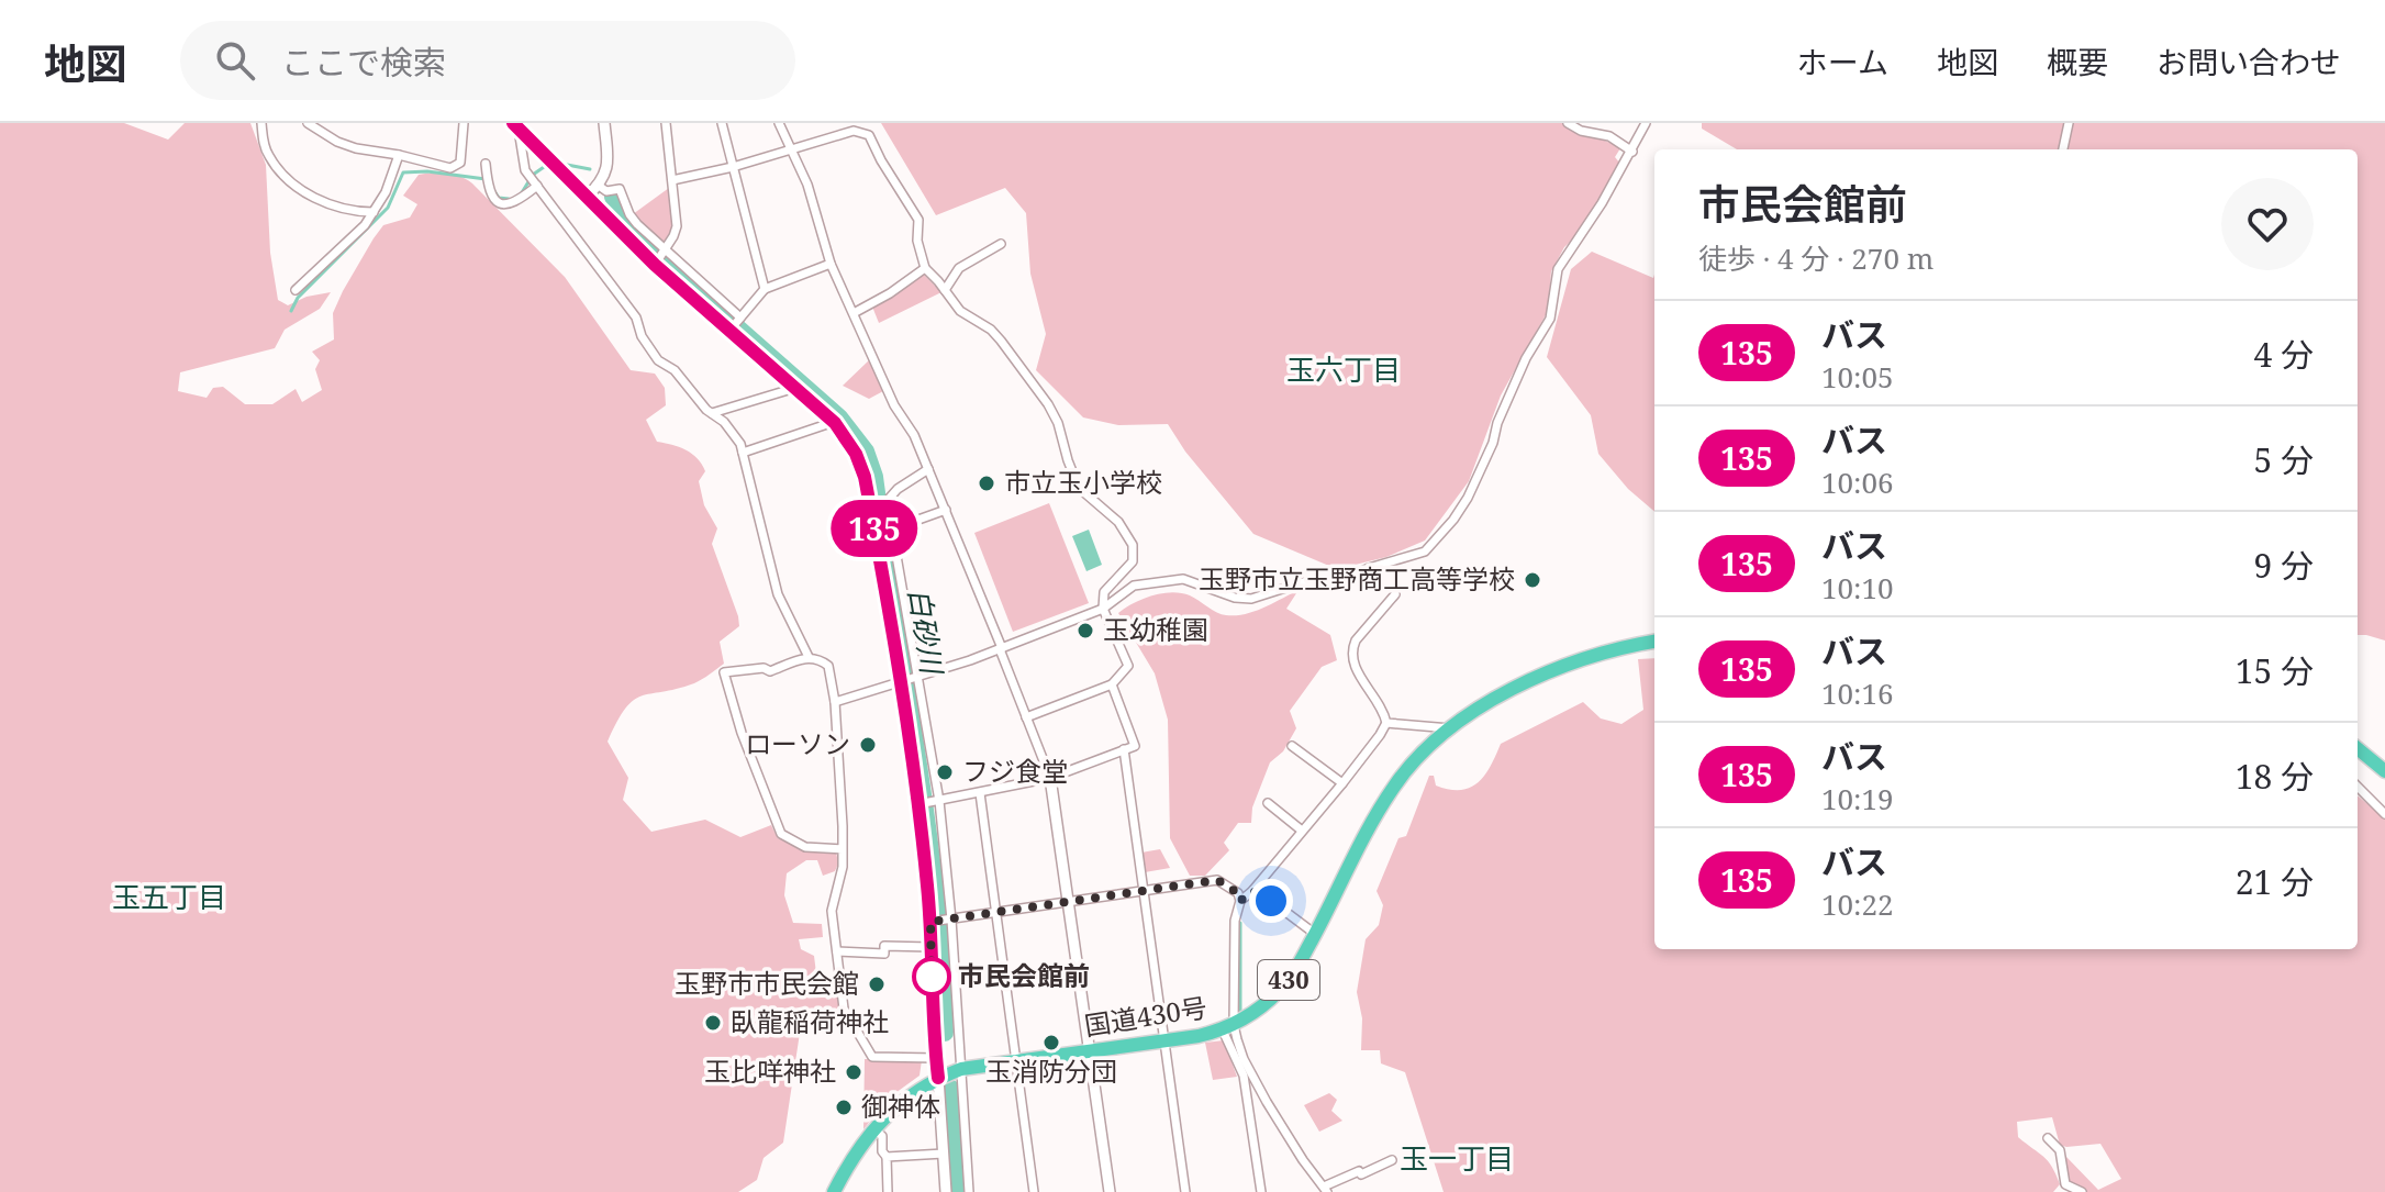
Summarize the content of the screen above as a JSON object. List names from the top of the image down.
{
  "streets": {
    "highway": ["430", "国道430号"]
  },
  "districts": ["玉六丁目", "玉五丁目", "玉一丁目"],
  "water": ["白砂川"],
  "places": [
    "市立玉小学校",
    "玉野市立玉野商工高等学校",
    "玉幼稚園",
    "ローソン",
    "フジ食堂",
    "市民会館前",
    "玉野市市民会館",
    "臥龍稲荷神社",
    "玉消防分団",
    "玉比咩神社",
    "御神体"
  ],
  "lines": ["bus line 135"],
  "page": {
    "header": "地図",
    "search": "ここで検索",
    "nav": [
      "ホーム",
      "地図",
      "概要",
      "お問い合わせ"
    ],
    "on_map": "135",
    "heading": ["市民会館前", "徒歩 · 4 分 · 270 m"],
    "list": [
      {
        "mark": "135",
        "name": "バス",
        "note": "10:05",
        "value": "4 分"
      },
      {
        "mark": "135",
        "name": "バス",
        "note": "10:06",
        "value": "5 分"
      },
      {
        "mark": "135",
        "name": "バス",
        "note": "10:10",
        "value": "9 分"
      },
      {
        "mark": "135",
        "name": "バス",
        "note": "10:16",
        "value": "15 分"
      },
      {
        "mark": "135",
        "name": "バス",
        "note": "10:19",
        "value": "18 分"
      },
      {
        "mark": "135",
        "name": "バス",
        "note": "10:22",
        "value": "21 分"
      }
    ]
  }
}
